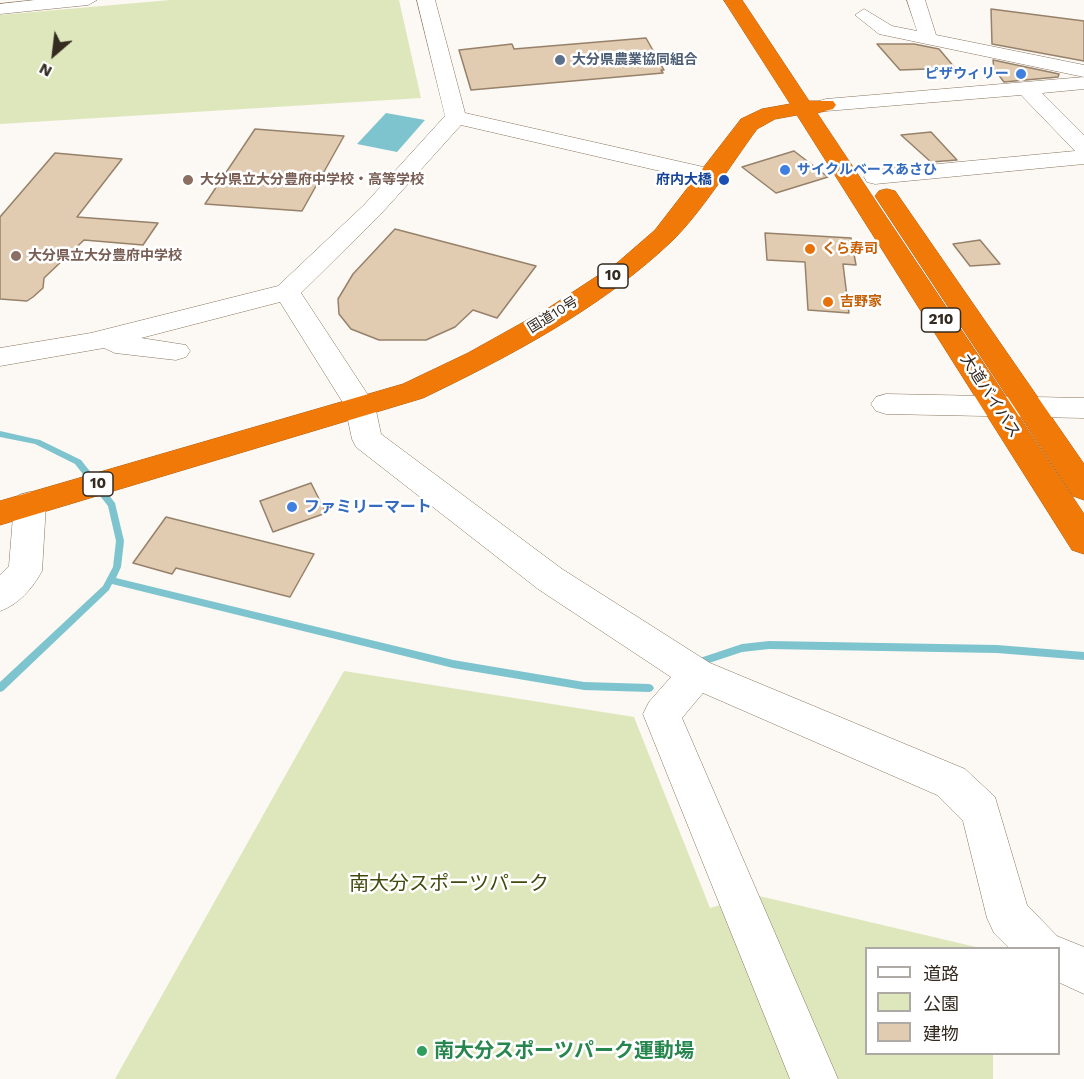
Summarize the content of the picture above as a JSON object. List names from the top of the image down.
{
  "streets": {
    "highway": [
      "10",
      "国道10号",
      "210",
      "大道バイパス"
    ]
  },
  "crossings": [
    ["国道10号", "大道バイパス"]
  ],
  "parks": ["南大分スポーツパーク"],
  "places": [
    "大分県農業協同組合",
    "ピザウィリー",
    "サイクルベースあさひ",
    "大分県立大分豊府中学校・高等学校",
    "府内大橋",
    "くら寿司",
    "大分県立大分豊府中学校",
    "吉野家",
    "ファミリーマート",
    "南大分スポーツパーク運動場"
  ],
  "legend": ["道路", "公園", "建物"],
  "north": "bottom left"
}
